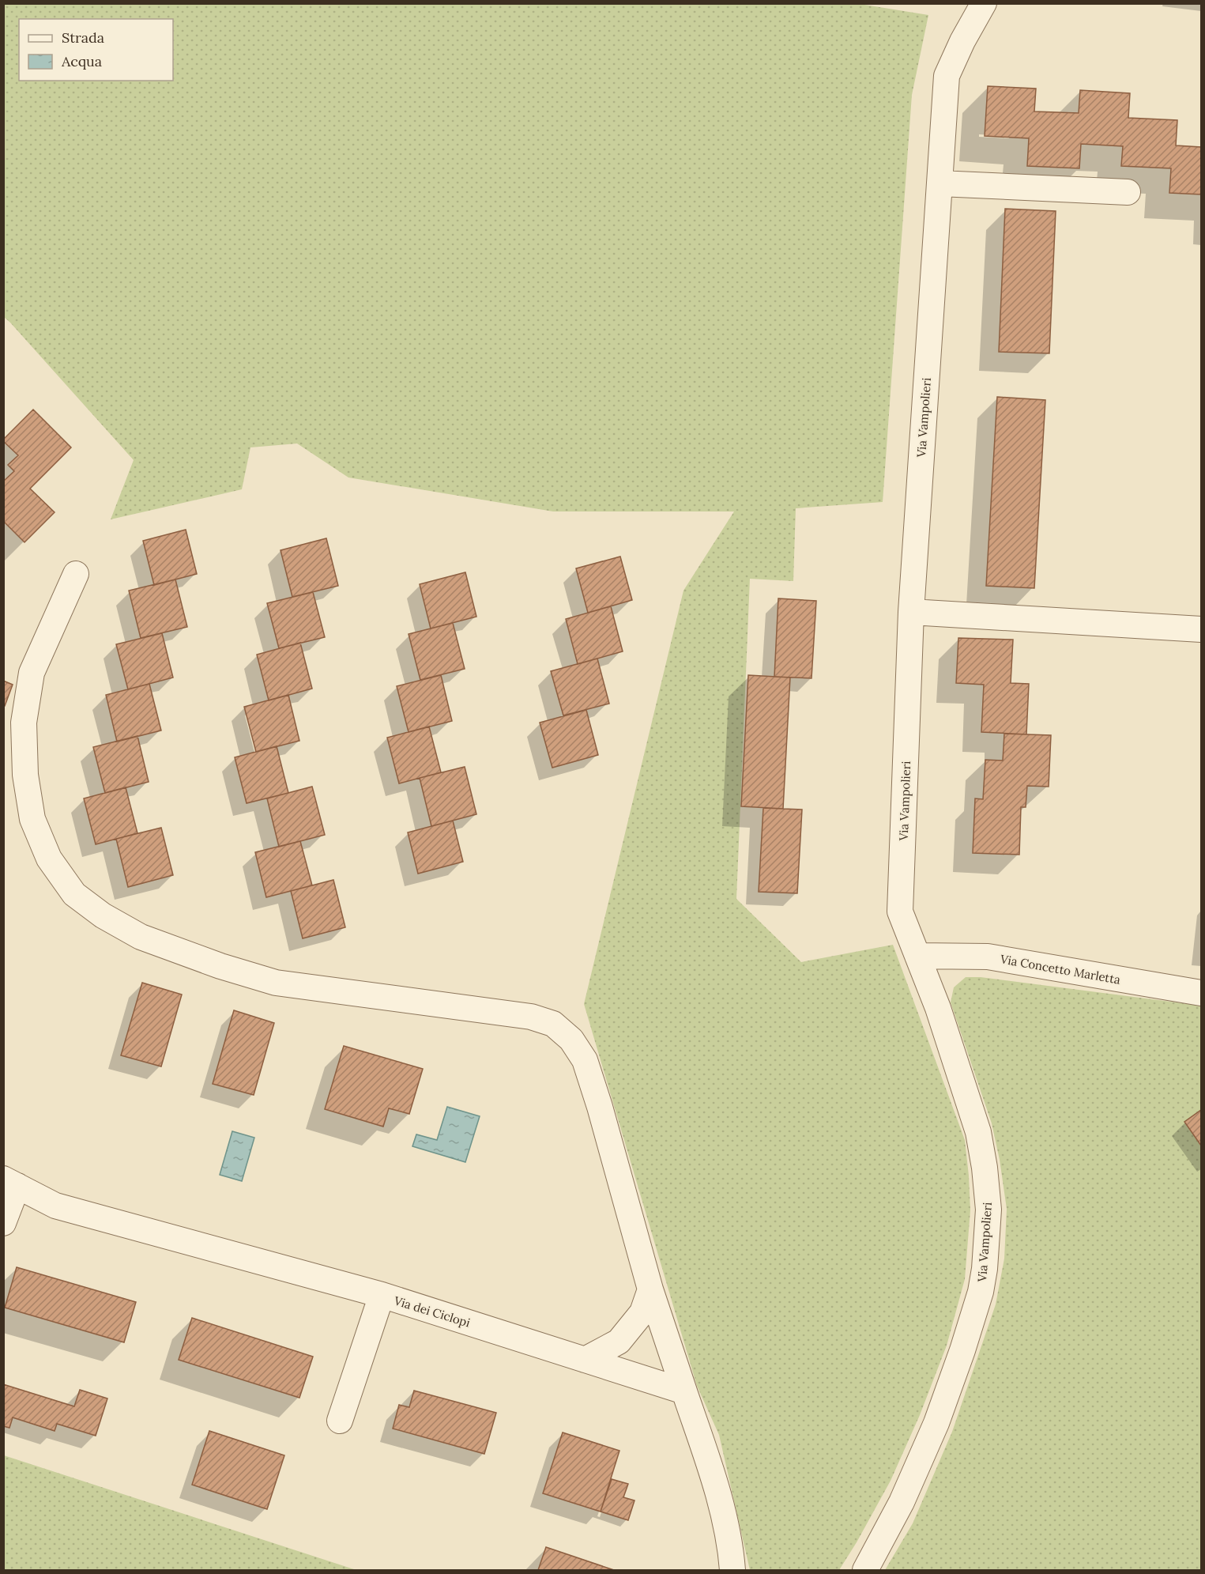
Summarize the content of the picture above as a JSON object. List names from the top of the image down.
{
  "streets": {
    "street": ["Via Vampolieri", "Via Concetto Marletta", "Via dei Ciclopi"]
  },
  "crossings": [
    ["Via Vampolieri", "Via Concetto Marletta"]
  ],
  "legend": ["Strada", "Acqua"]
}
